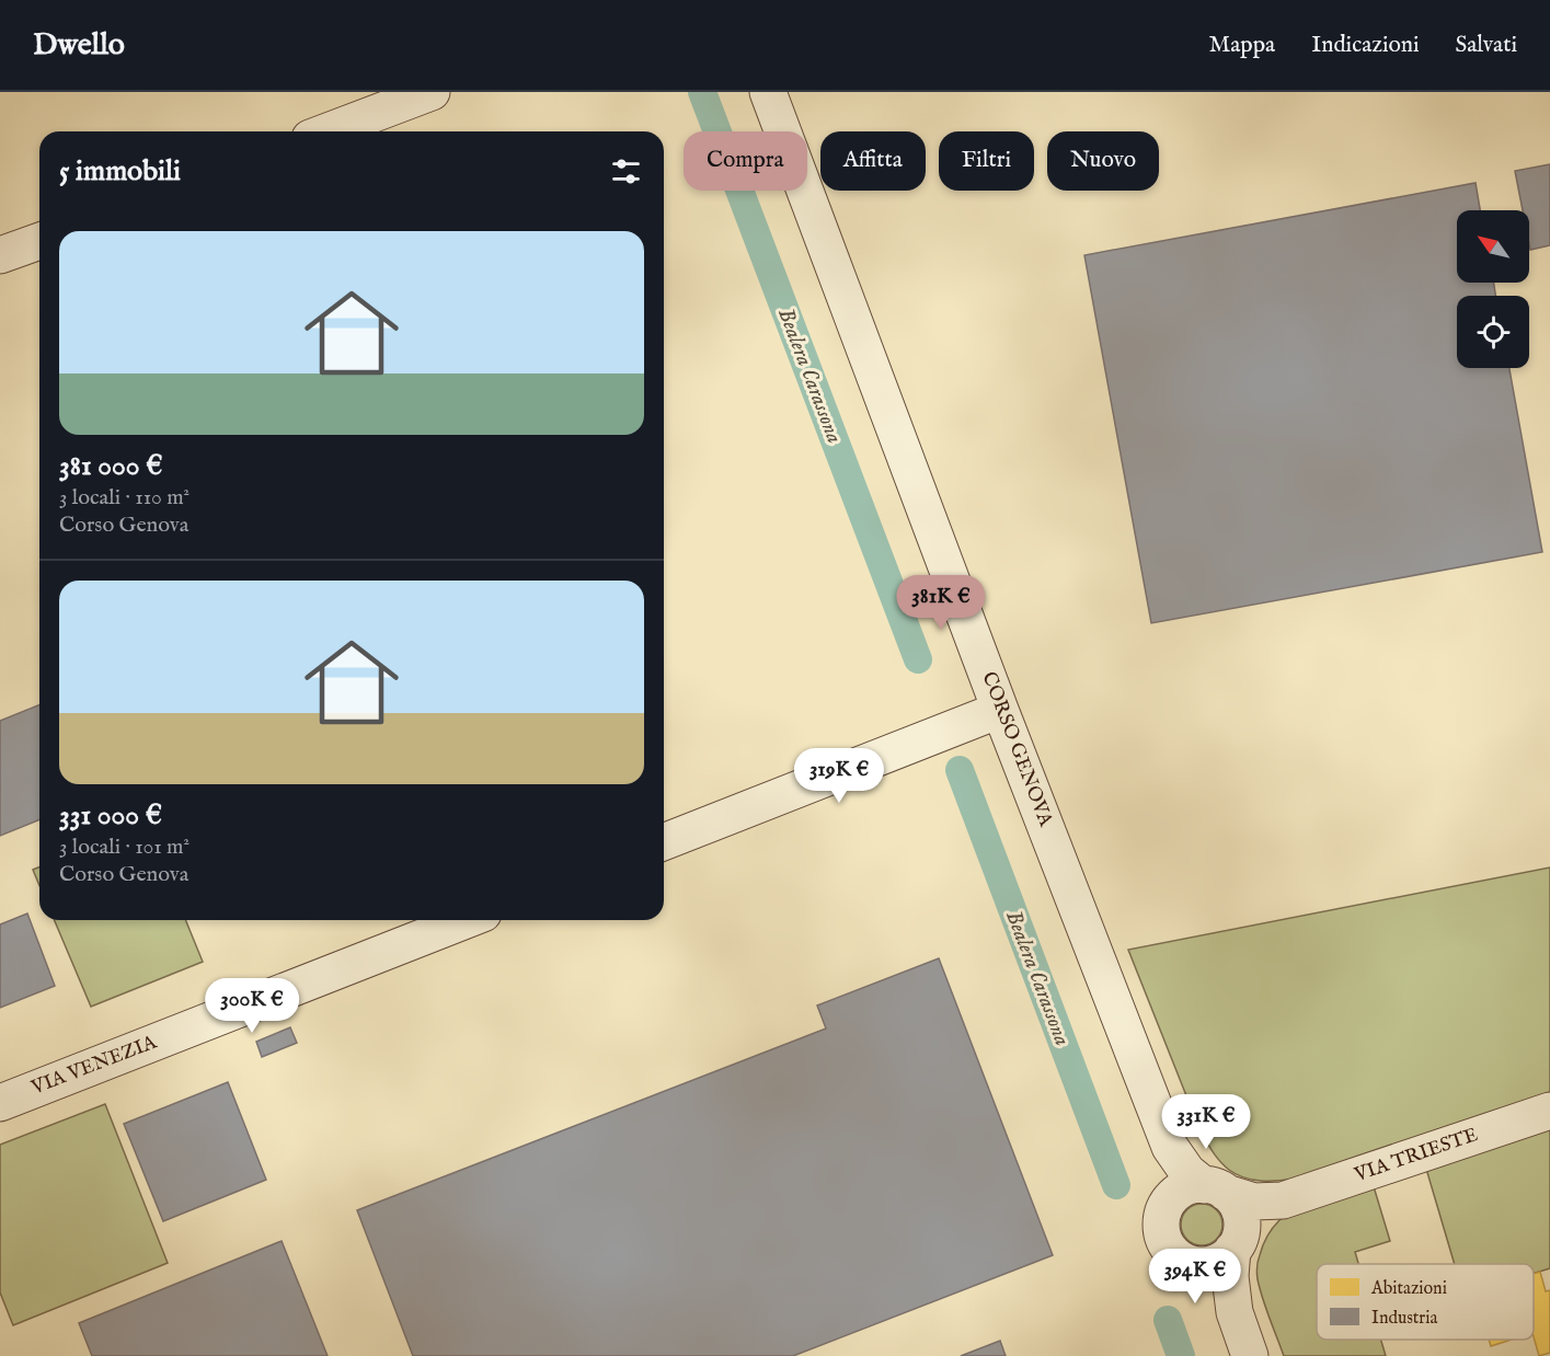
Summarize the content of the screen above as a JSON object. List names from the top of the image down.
{
  "streets": {
    "street": ["CORSO GENOVA", "VIA VENEZIA", "VIA TRIESTE"]
  },
  "crossings": [
    ["CORSO GENOVA", "VIA TRIESTE"]
  ],
  "water": ["Bealera Carassona"],
  "legend": ["Abitazioni", "Industria"],
  "north": "top left",
  "page": {
    "header": "Dwello",
    "nav": ["Mappa", "Indicazioni", "Salvati"],
    "chip": [
      "Compra",
      "Affitta",
      "Filtri",
      "Nuovo"
    ],
    "heading": "5 immobili",
    "list": [
      {
        "name": "381 000 €",
        "note": "3 locali · 110 m² · Corso Genova"
      },
      {
        "name": "331 000 €",
        "note": "3 locali · 101 m² · Corso Genova"
      }
    ],
    "price": [
      "381K €",
      "319K €",
      "300K €",
      "331K €",
      "394K €"
    ]
  }
}
